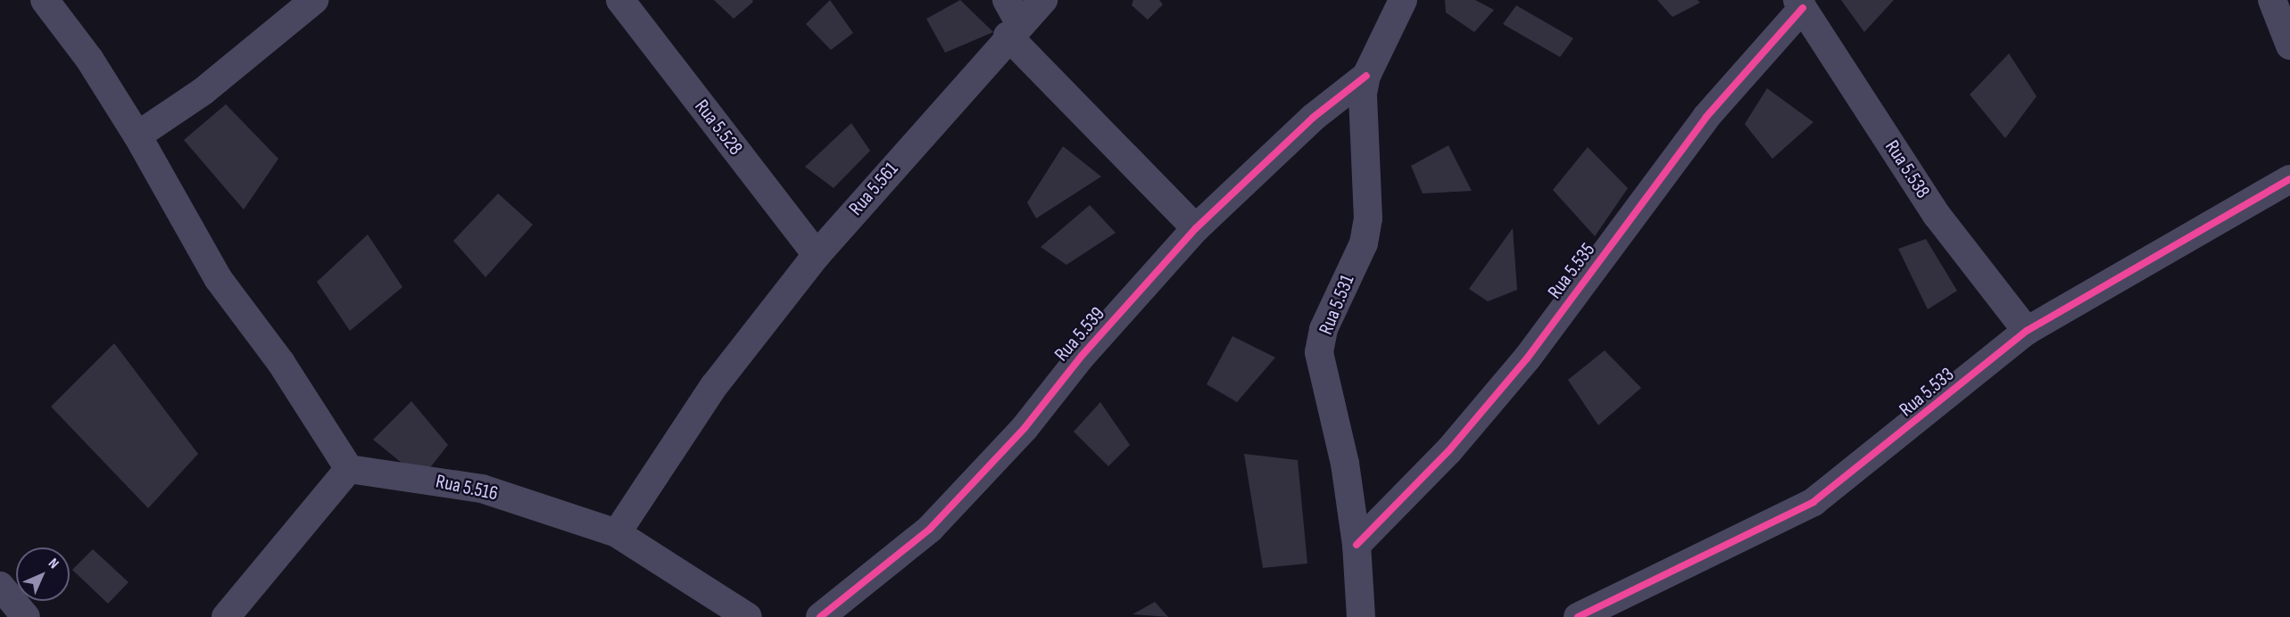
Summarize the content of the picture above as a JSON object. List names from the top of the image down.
{
  "streets": {
    "street": [
      "Rua 5.528",
      "Rua 5.538",
      "Rua 5.561",
      "Rua 5.535",
      "Rua 5.531",
      "Rua 5.539",
      "Rua 5.533",
      "Rua 5.516"
    ]
  },
  "crossings": [
    ["Rua 5.528", "Rua 5.561"],
    ["Rua 5.538", "Rua 5.535"],
    ["Rua 5.538", "Rua 5.533"],
    ["Rua 5.561", "Rua 5.516"],
    ["Rua 5.535", "Rua 5.531"],
    ["Rua 5.531", "Rua 5.539"]
  ],
  "north": "top right"
}
